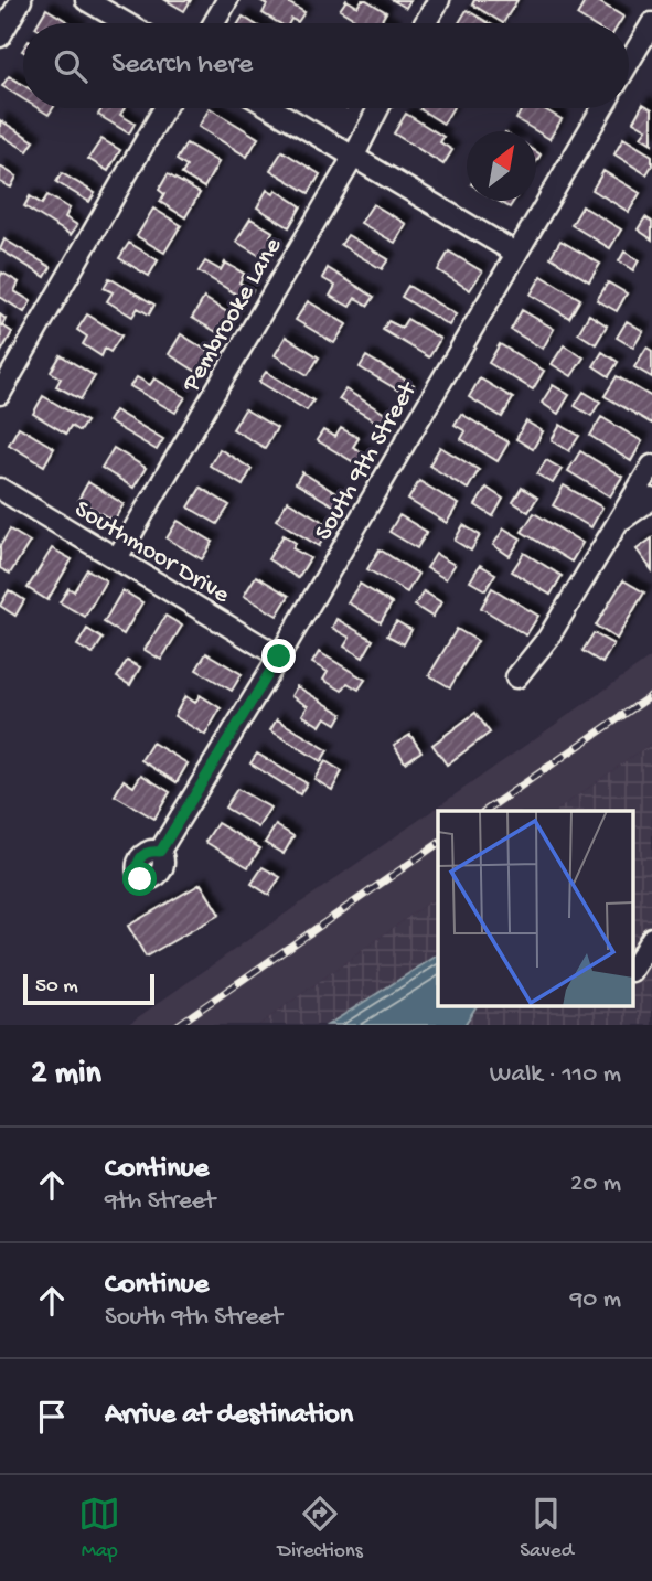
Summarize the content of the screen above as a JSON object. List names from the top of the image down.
{
  "streets": {
    "street": ["Pembrooke Lane", "South 9th Street", "Southmoor Drive"]
  },
  "crossings": [
    ["Pembrooke Lane", "Southmoor Drive"],
    ["South 9th Street", "Southmoor Drive"]
  ],
  "scale_bar": "50 m",
  "north": "top right",
  "page": {
    "search": "Search here",
    "scale": "50 m",
    "heading": ["2 min", "Walk · 110 m"],
    "list": [
      ["Continue", "9th Street", "20 m"],
      ["Continue", "South 9th Street", "90 m"],
      "Arrive at destination"
    ],
    "nav": ["Map", "Directions", "Saved"]
  }
}
